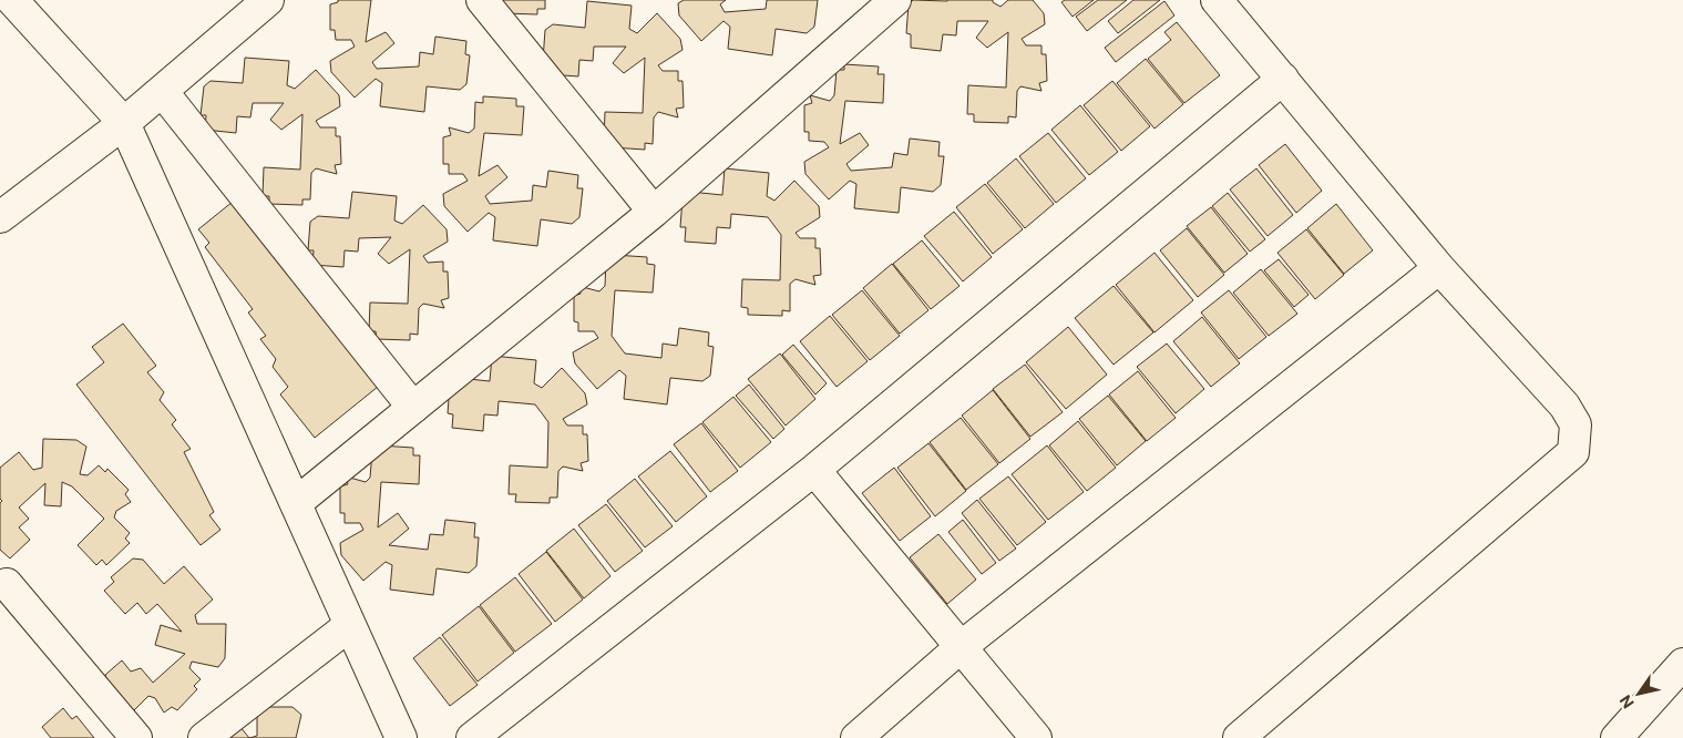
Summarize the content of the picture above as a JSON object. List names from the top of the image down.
{
  "north": "bottom left"
}
